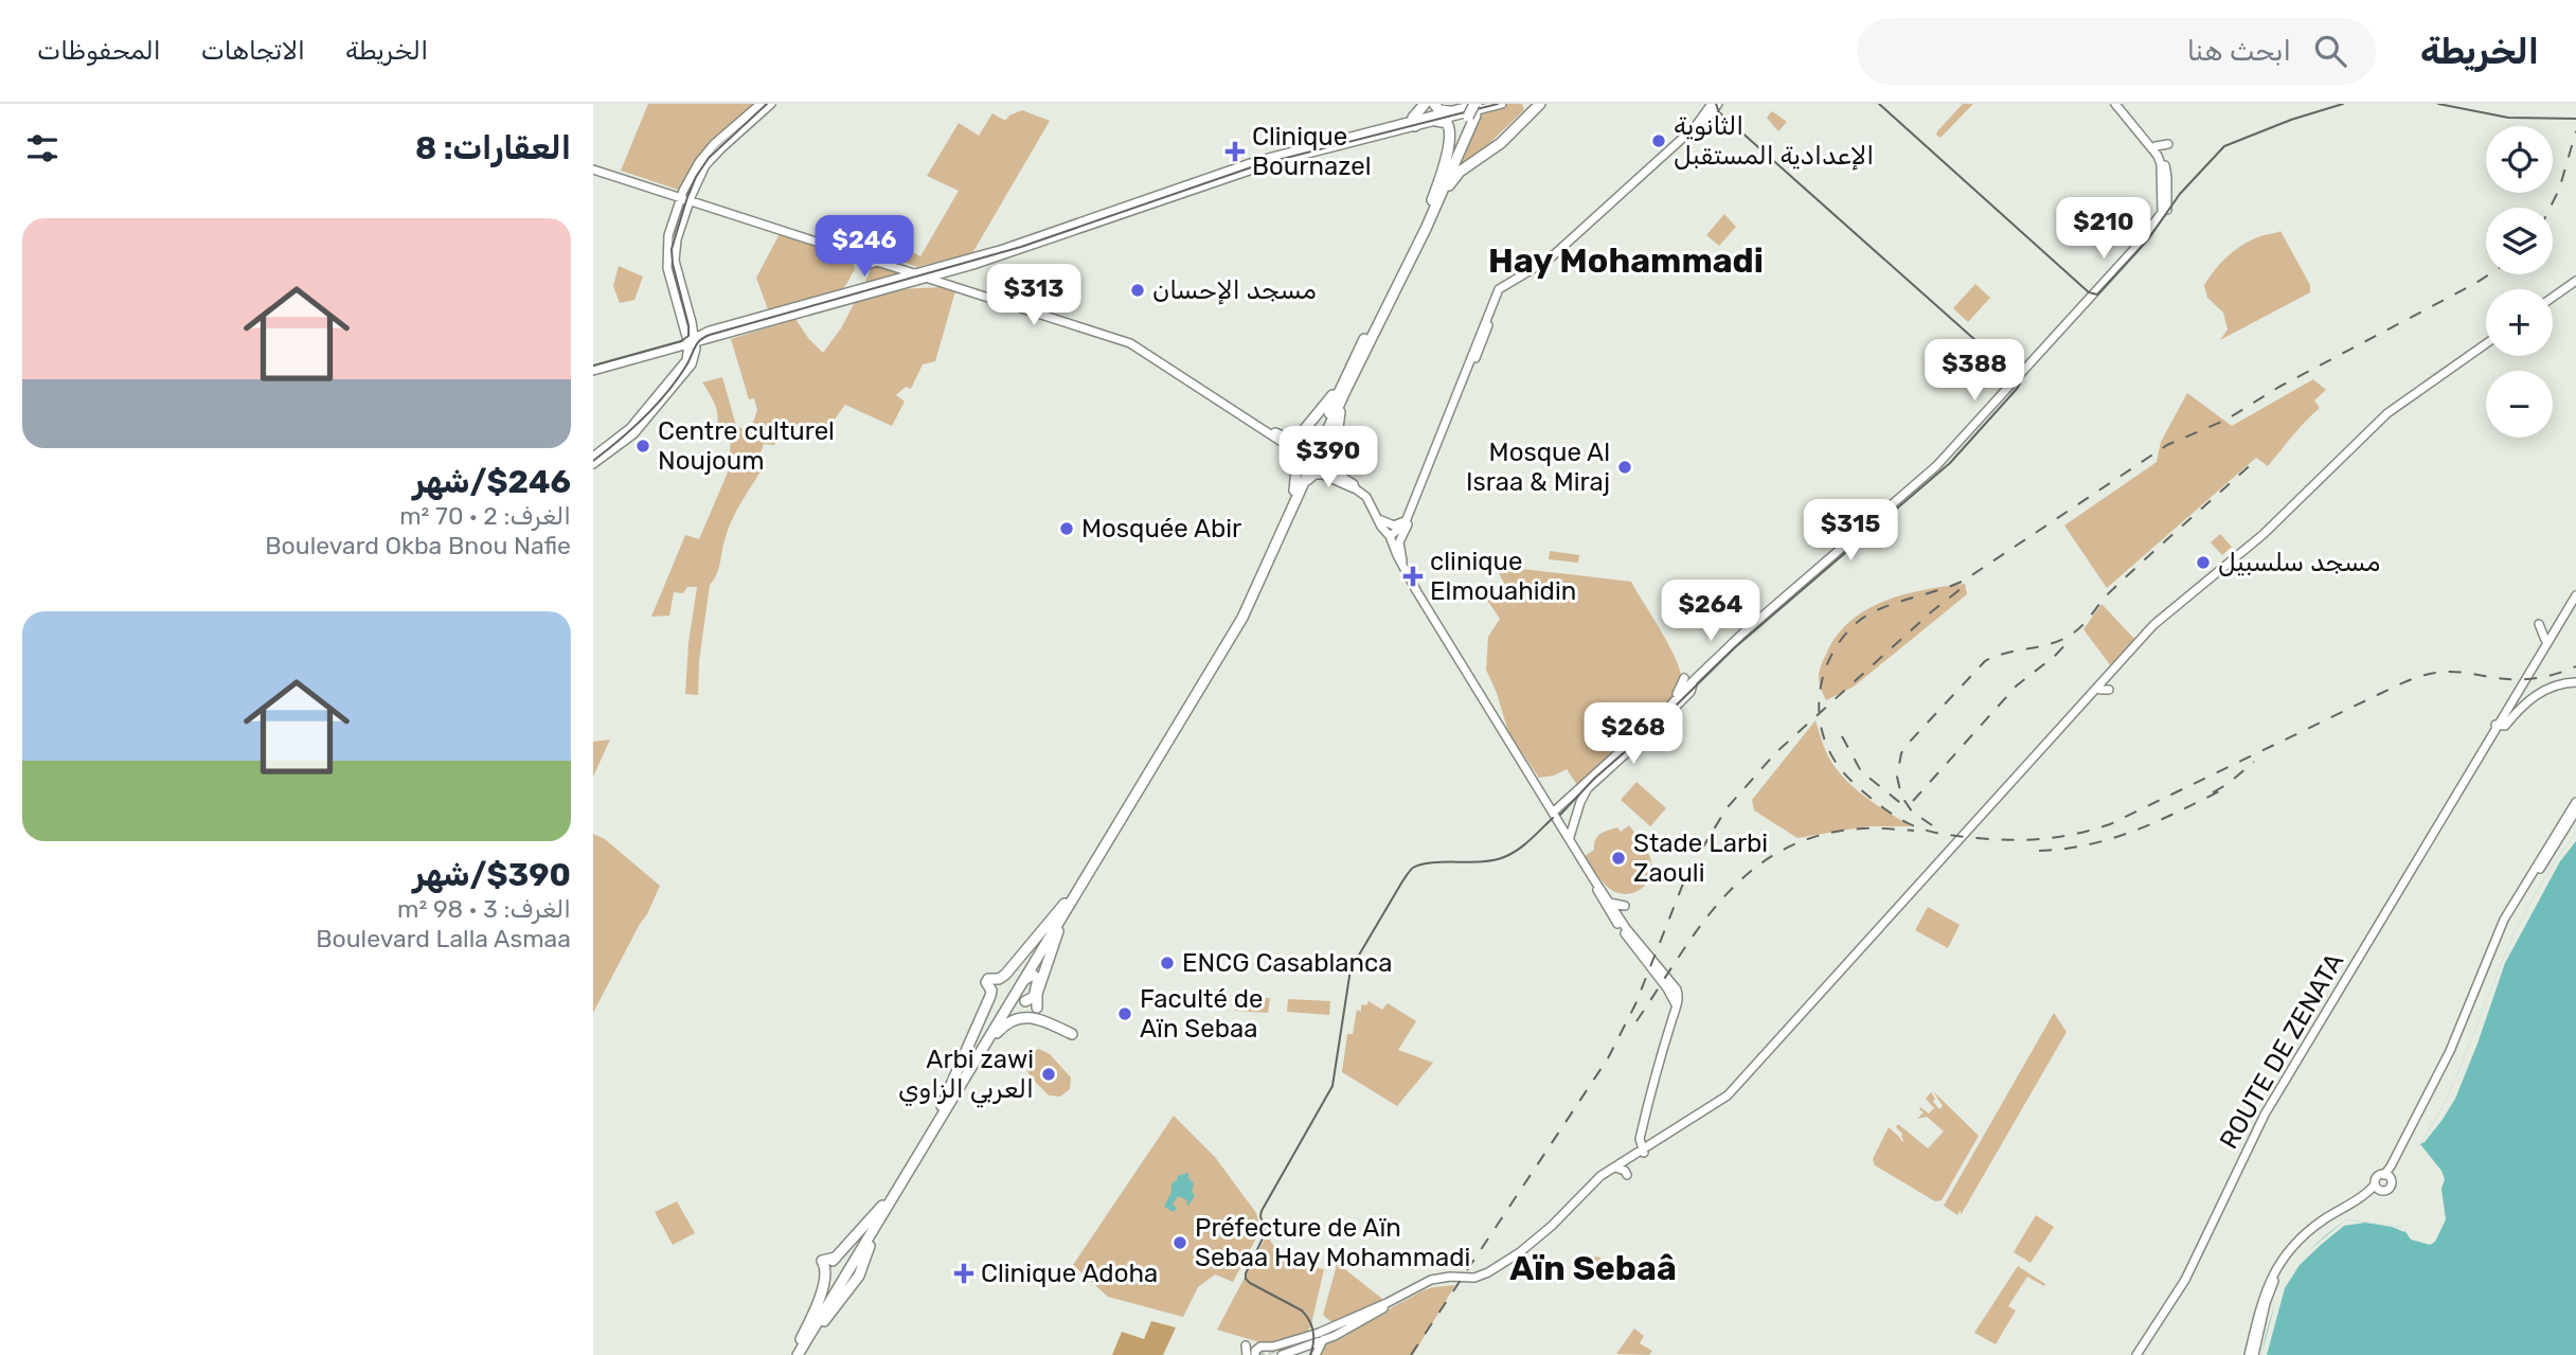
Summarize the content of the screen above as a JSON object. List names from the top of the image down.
{
  "streets": {
    "main road": ["ROUTE DE ZENATA"]
  },
  "districts": ["Hay Mohammadi", "Aïn Sebaâ"],
  "places": {
    "other": [
      "الثانوية الإعدادية المستقبل",
      "مسجد الإحسان",
      "Centre culturel Noujoum",
      "Mosque Al Israa & Miraj",
      "Mosquée Abir",
      "مسجد سلسبيل",
      "Stade Larbi Zaouli",
      "ENCG Casablanca",
      "Faculté de Aïn Sebaa",
      "Arbi zawi العربي الزاوي",
      "Préfecture de Aïn Sebaa Hay Mohammadi"
    ],
    "health": ["Clinique Bournazel", "clinique Elmouahidin", "Clinique Adoha"]
  },
  "page": {
    "header": "الخريطة",
    "search": "ابحث هنا",
    "nav": ["الخريطة", "الاتجاهات", "المحفوظات"],
    "heading": "العقارات: 8",
    "map_buttons": ["+", "−"],
    "list": [
      {
        "name": "$246/شهر",
        "note": "الغرف: 2 · 70 m² · Boulevard Okba Bnou Nafie"
      },
      {
        "name": "$390/شهر",
        "note": "الغرف: 3 · 98 m² · Boulevard Lalla Asmaa"
      }
    ],
    "price": [
      "$210",
      "$246",
      "$313",
      "$388",
      "$390",
      "$315",
      "$264",
      "$268"
    ]
  }
}
